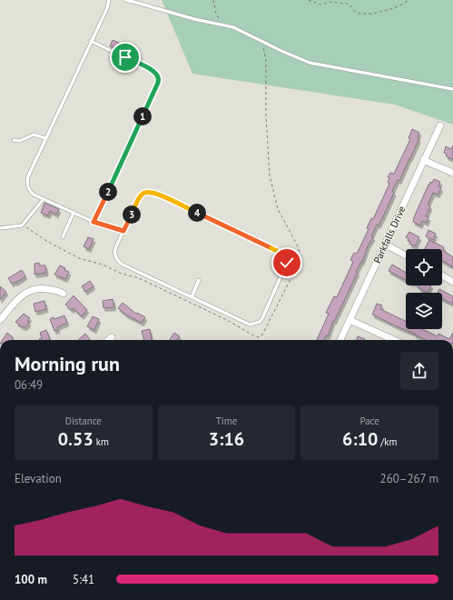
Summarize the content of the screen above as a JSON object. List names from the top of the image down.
{
  "streets": {
    "street": ["Parkfalls Drive"]
  },
  "page": {
    "pins": [
      "1",
      "2",
      "4",
      "3"
    ],
    "heading": ["Morning run", "06:49"],
    "stats": [
      ["Distance", "0.53 km"],
      ["Time", "3:16"],
      ["Pace", "6:10 /km"]
    ],
    "chart": ["Elevation", "260–267 m"],
    "list": [
      {
        "name": "100 m",
        "note": "5:41"
      }
    ]
  }
}
